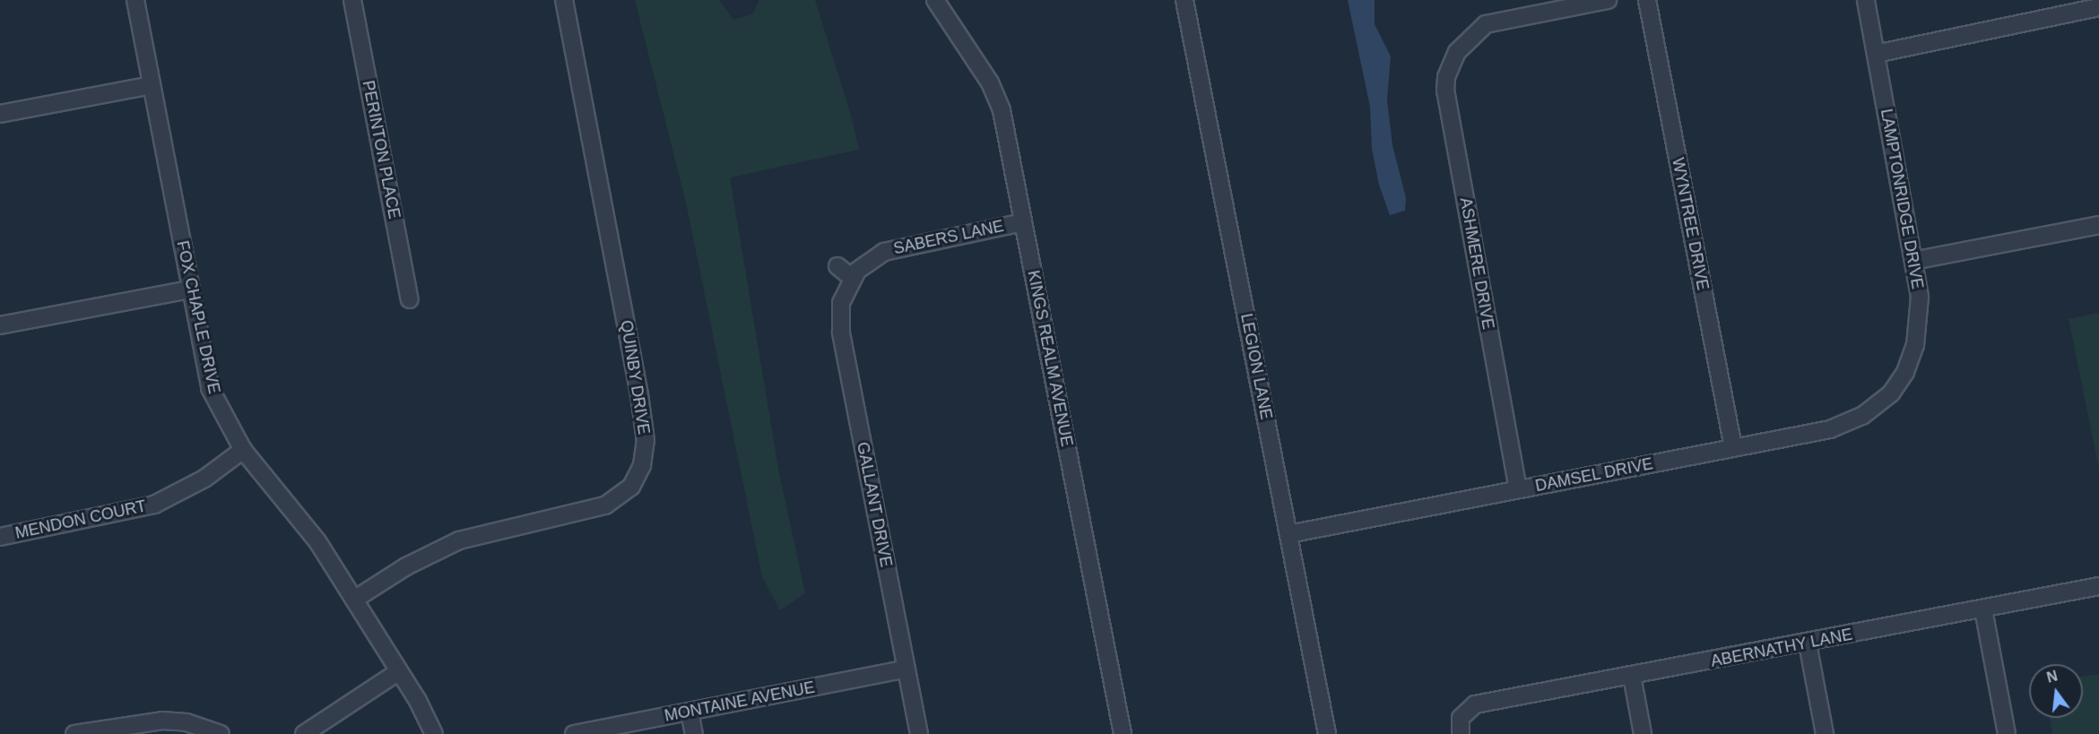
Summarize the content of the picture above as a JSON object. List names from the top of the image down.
{
  "streets": {
    "street": [
      "PERINTON PLACE",
      "LAMPTONRIDGE DRIVE",
      "WYNTREE DRIVE",
      "SABERS LANE",
      "ASHMERE DRIVE",
      "FOX CHAPLE DRIVE",
      "KINGS REALM AVENUE",
      "LEGION LANE",
      "QUINBY DRIVE",
      "DAMSEL DRIVE",
      "GALLANT DRIVE",
      "MENDON COURT",
      "ABERNATHY LANE",
      "MONTAINE AVENUE"
    ]
  },
  "crossings": [
    ["LAMPTONRIDGE DRIVE", "DAMSEL DRIVE"],
    ["WYNTREE DRIVE", "DAMSEL DRIVE"],
    ["SABERS LANE", "KINGS REALM AVENUE"],
    ["SABERS LANE", "GALLANT DRIVE"],
    ["ASHMERE DRIVE", "DAMSEL DRIVE"],
    ["FOX CHAPLE DRIVE", "QUINBY DRIVE"],
    ["FOX CHAPLE DRIVE", "MENDON COURT"],
    ["LEGION LANE", "DAMSEL DRIVE"],
    ["GALLANT DRIVE", "MONTAINE AVENUE"]
  ],
  "north": "top"
}
